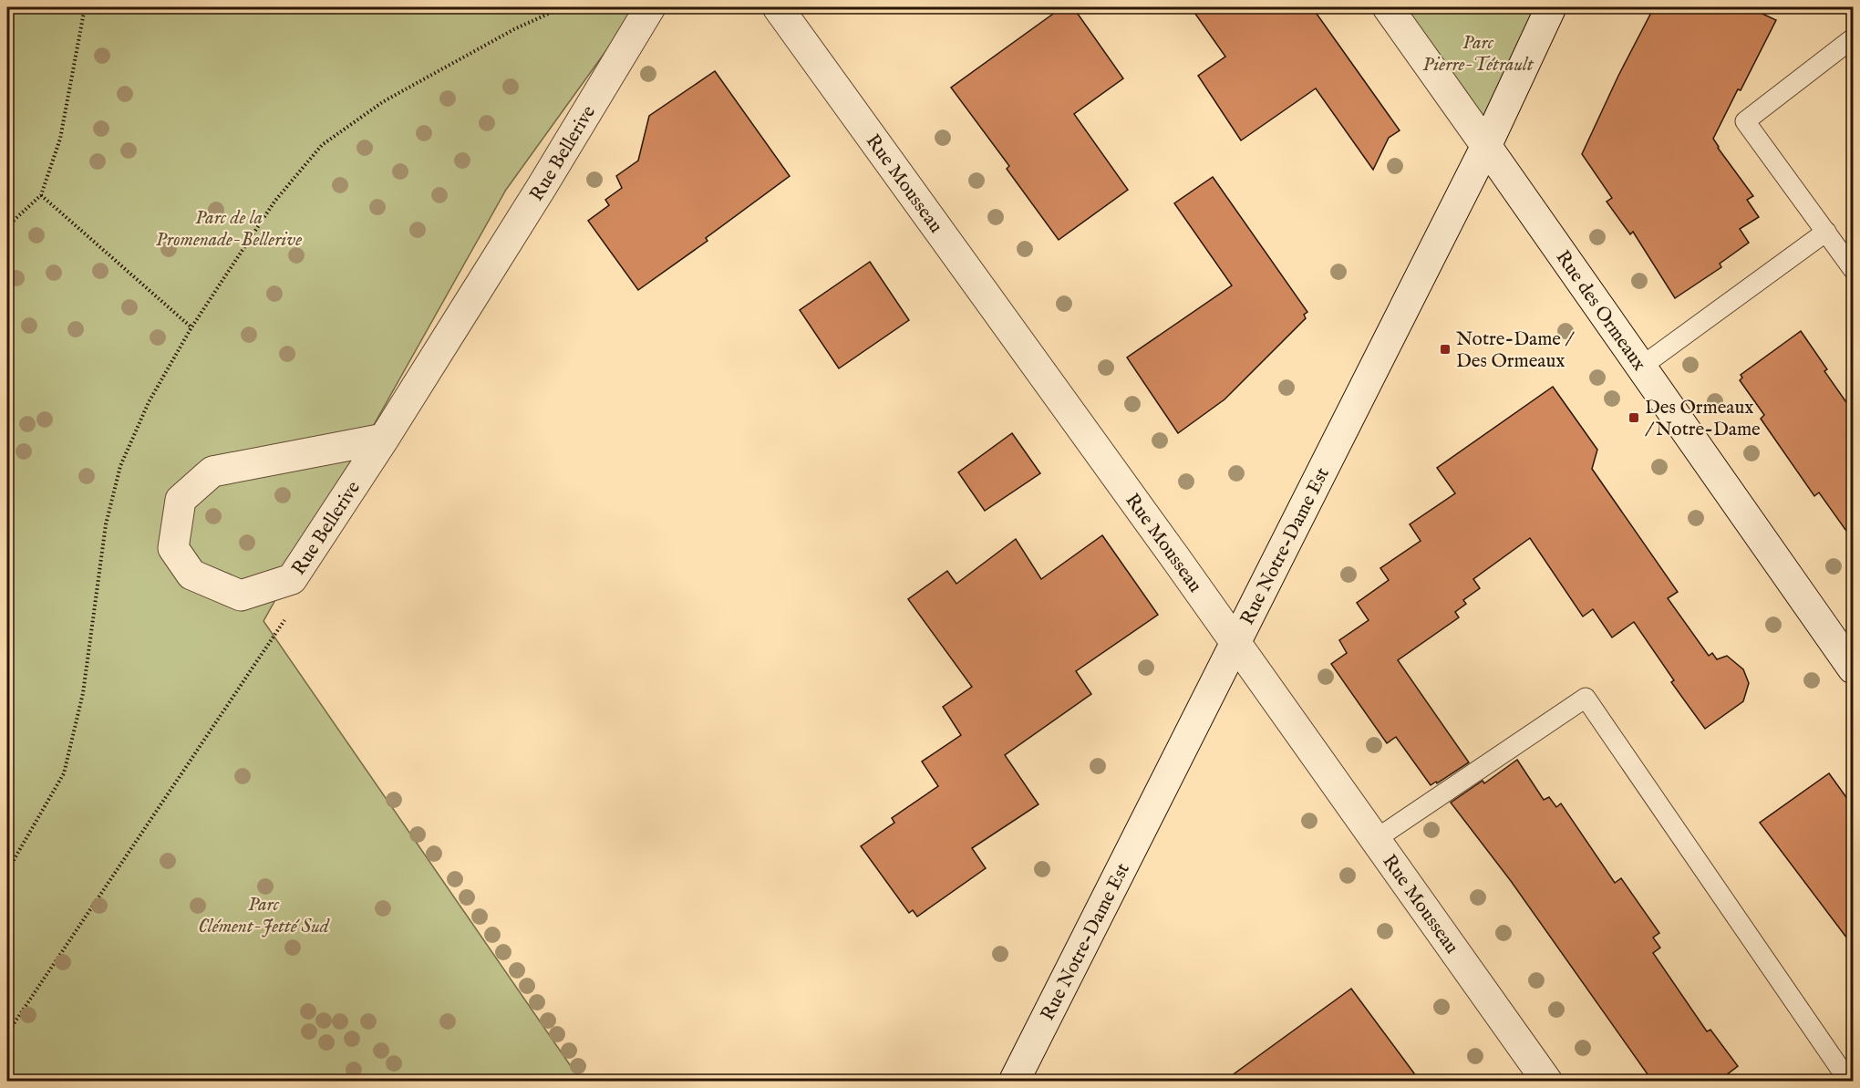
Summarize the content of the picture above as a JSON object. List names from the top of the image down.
{
  "streets": {
    "street": [
      "Rue Bellerive",
      "Rue Mousseau",
      "Rue des Ormeaux",
      "Rue Notre-Dame Est"
    ]
  },
  "crossings": [
    ["Rue Mousseau", "Rue Notre-Dame Est"],
    ["Rue des Ormeaux", "Rue Notre-Dame Est"]
  ],
  "parks": ["Parc Pierre-Tétrault", "Parc de la Promenade-Bellerive", "Parc Clément-Jetté Sud"],
  "places": {
    "transit": ["Notre-Dame / Des Ormeaux", "Des Ormeaux / Notre-Dame"]
  }
}
